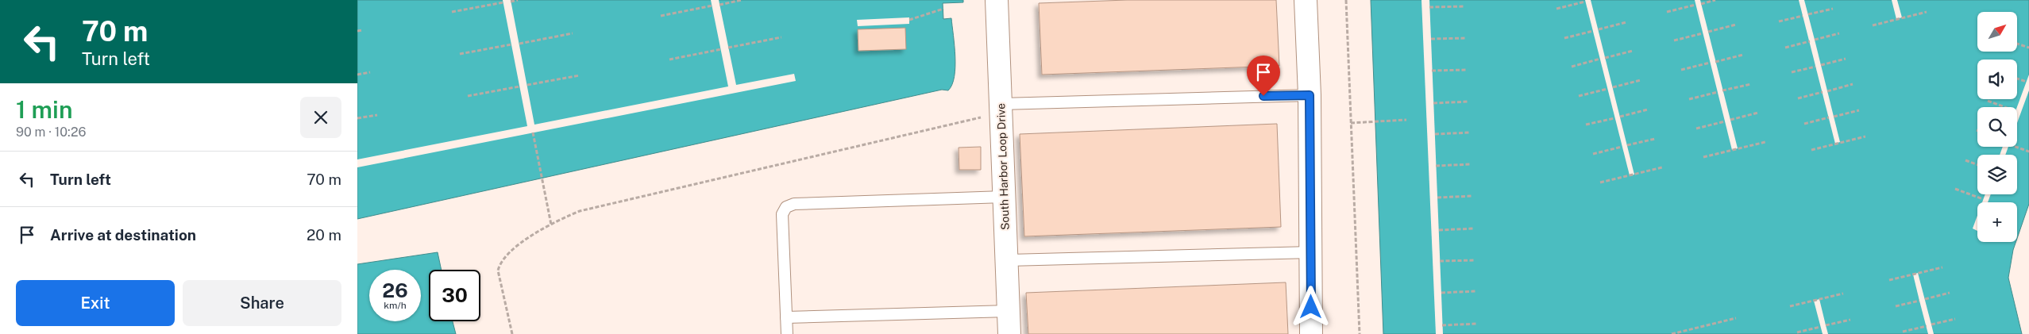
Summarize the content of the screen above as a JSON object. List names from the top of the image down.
{
  "streets": {
    "street": ["South Harbor Loop Drive"]
  },
  "north": "top right",
  "page": {
    "turn": ["70 m", "Turn left"],
    "map_buttons": "+",
    "heading": ["1 min", "90 m · 10:26"],
    "list": [
      {
        "name": "Turn left",
        "value": "70 m"
      },
      {
        "name": "Arrive at destination",
        "value": "20 m"
      }
    ],
    "speed": "26 km/h",
    "limit": "30",
    "buttons": ["Exit", "Share"]
  }
}
